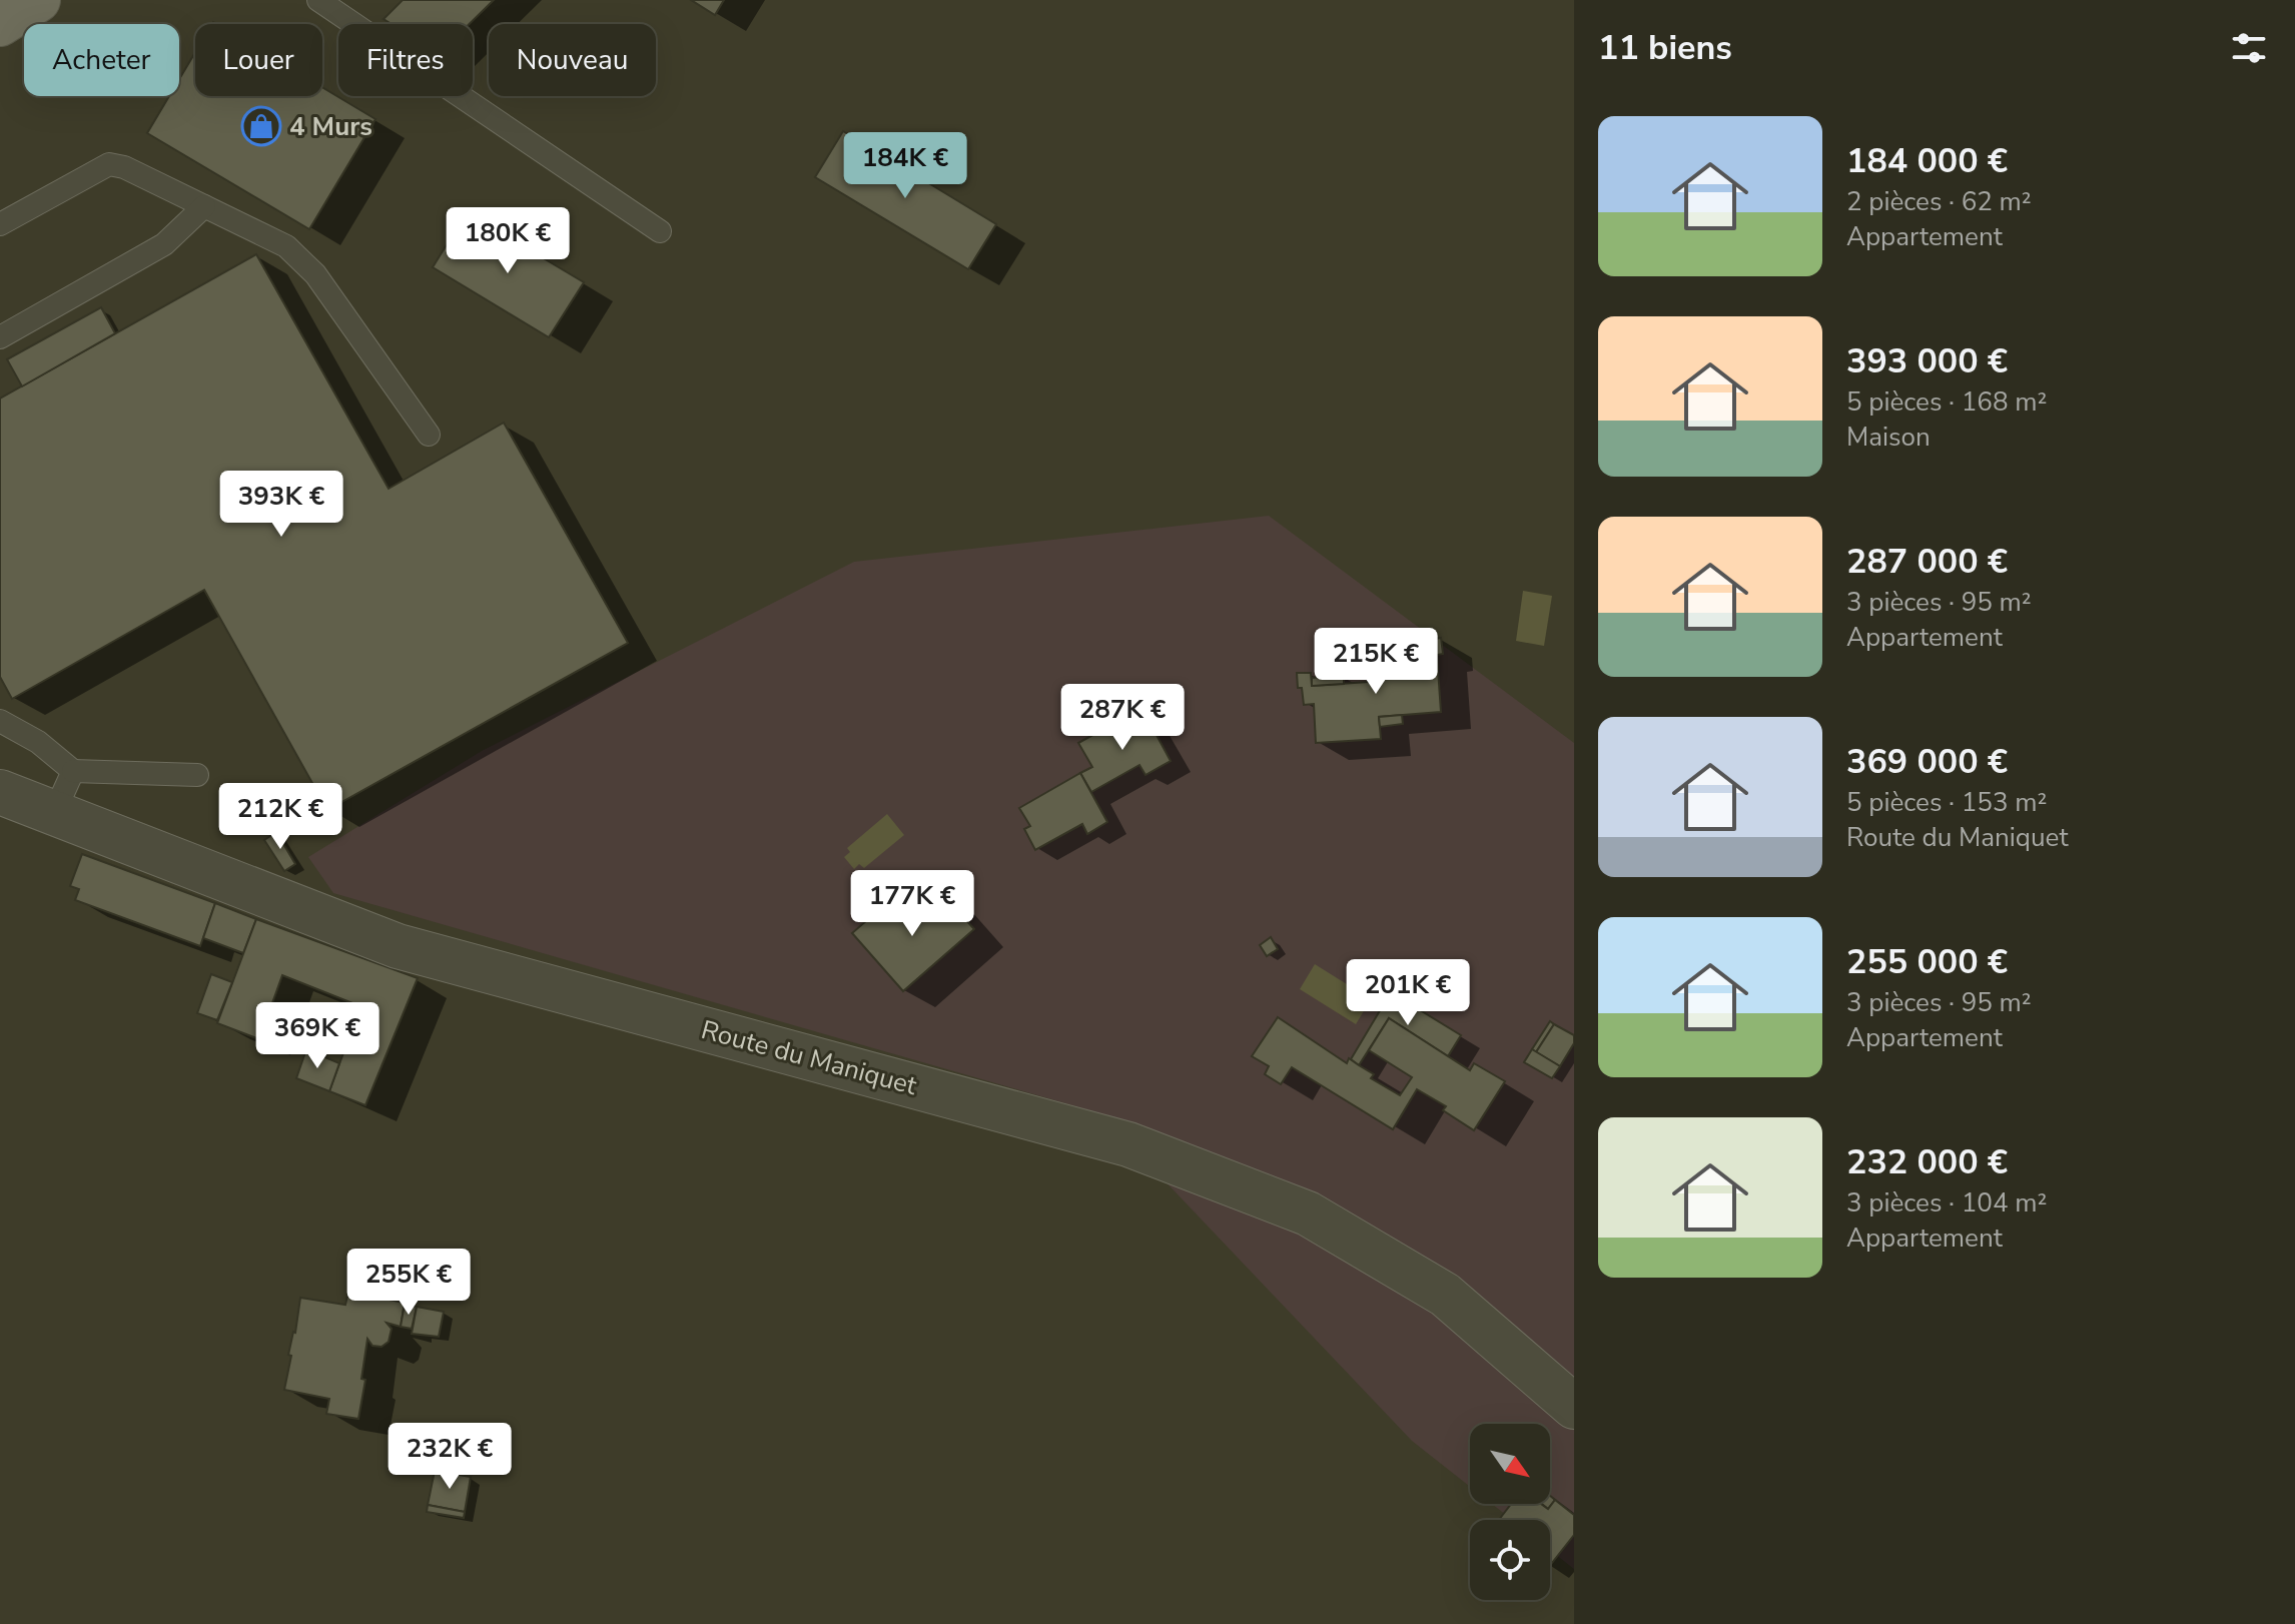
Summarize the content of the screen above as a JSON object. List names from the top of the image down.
{
  "streets": {
    "street": ["Route du Maniquet"]
  },
  "places": {
    "shop": ["4 Murs"]
  },
  "north": "bottom right",
  "page": {
    "heading": "11 biens",
    "chip": [
      "Acheter",
      "Louer",
      "Filtres",
      "Nouveau"
    ],
    "list": [
      {
        "name": "184 000 €",
        "note": "2 pièces · 62 m² · Appartement"
      },
      {
        "name": "393 000 €",
        "note": "5 pièces · 168 m² · Maison"
      },
      {
        "name": "287 000 €",
        "note": "3 pièces · 95 m² · Appartement"
      },
      {
        "name": "369 000 €",
        "note": "5 pièces · 153 m² · Route du Maniquet"
      },
      {
        "name": "255 000 €",
        "note": "3 pièces · 95 m² · Appartement"
      },
      {
        "name": "232 000 €",
        "note": "3 pièces · 104 m² · Appartement"
      }
    ],
    "price": [
      "184K €",
      "180K €",
      "393K €",
      "215K €",
      "287K €",
      "212K €",
      "177K €",
      "201K €",
      "369K €",
      "255K €",
      "232K €"
    ]
  }
}
